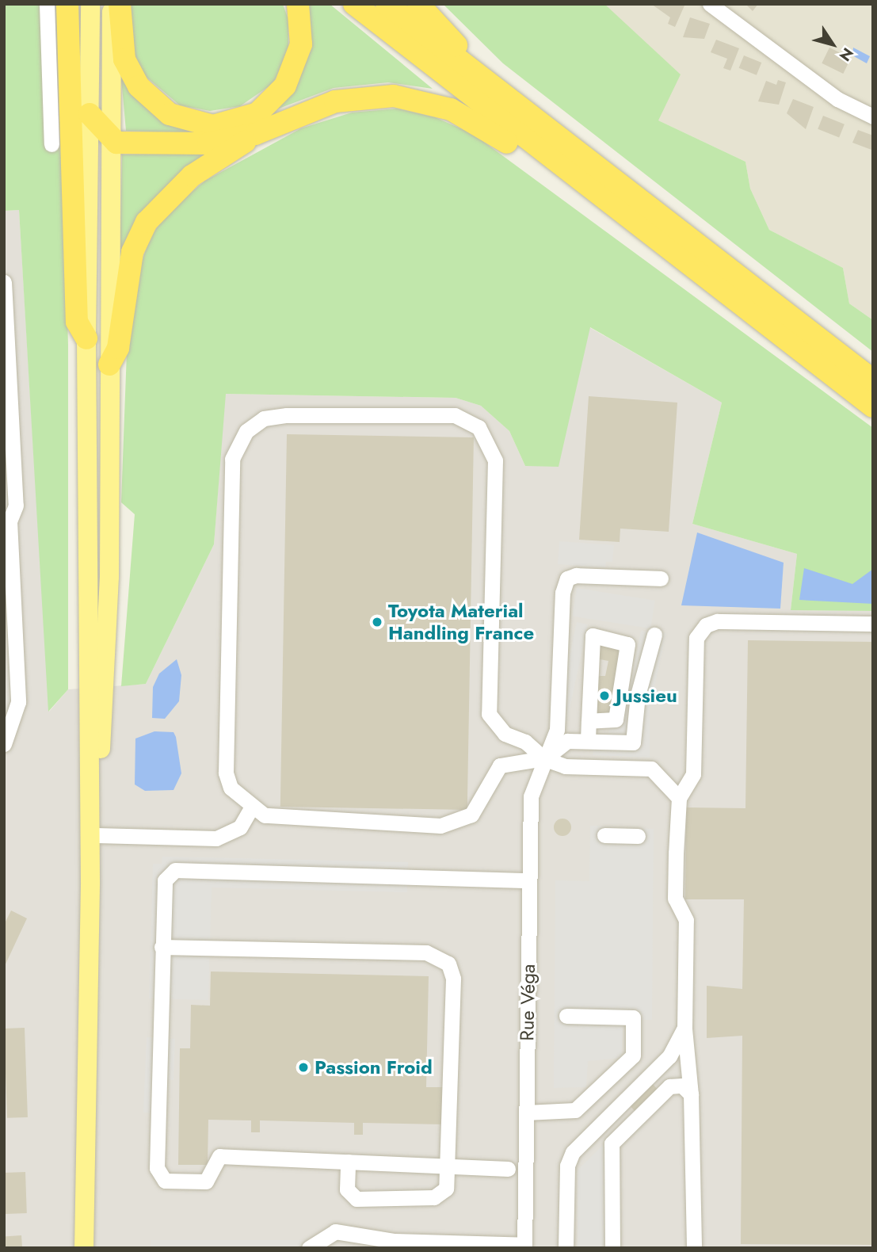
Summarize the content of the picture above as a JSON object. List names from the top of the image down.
{
  "streets": {
    "street": ["Rue Véga"]
  },
  "places": ["Toyota Material Handling France", "Jussieu", "Passion Froid"],
  "north": "bottom right"
}
